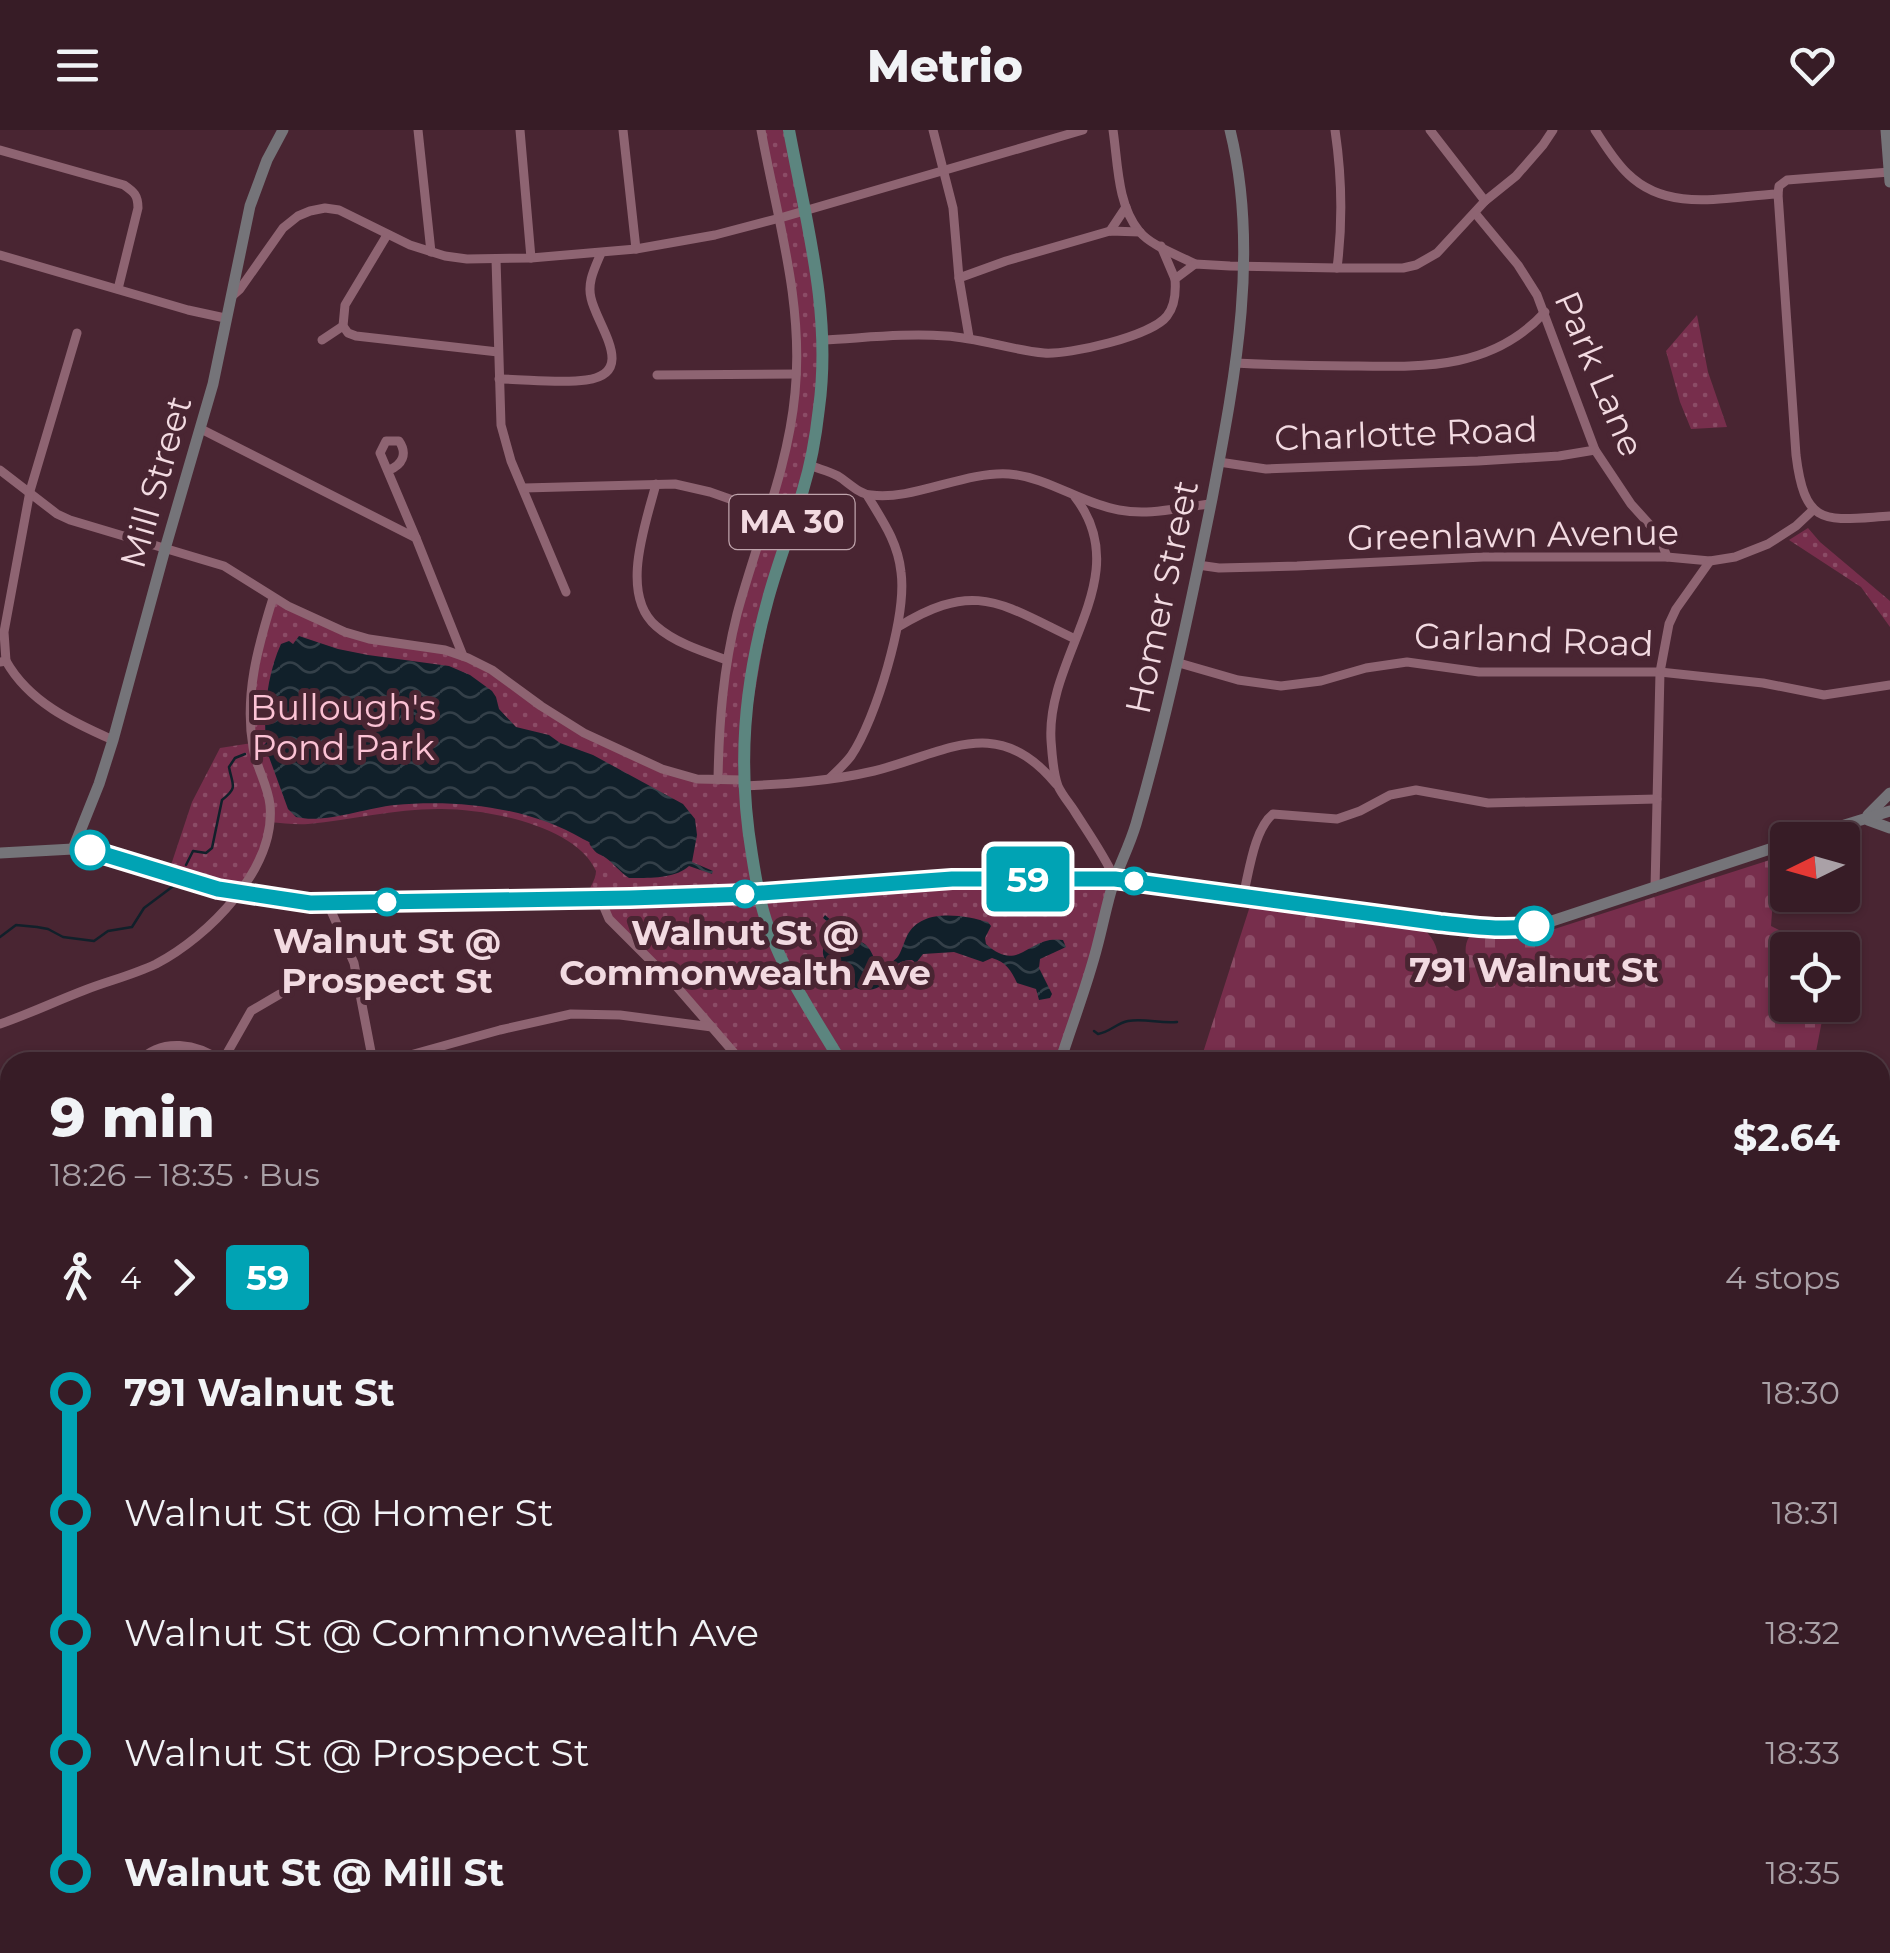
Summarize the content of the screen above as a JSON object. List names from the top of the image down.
{
  "streets": {
    "main road": ["Mill Street", "MA 30", "Homer Street"],
    "street": [
      "Park Lane",
      "Charlotte Road",
      "Greenlawn Avenue",
      "Garland Road"
    ]
  },
  "crossings": [
    ["Park Lane", "Charlotte Road"],
    ["Park Lane", "Greenlawn Avenue"],
    ["Charlotte Road", "Homer Street"],
    ["Greenlawn Avenue", "Homer Street"],
    ["Homer Street", "Garland Road"]
  ],
  "parks": ["Bullough's Pond Park"],
  "places": ["Walnut St @ Commonwealth Ave", "Walnut St @ Prospect St", "791 Walnut St"],
  "lines": ["bus line 59"],
  "north": "left",
  "page": {
    "header": "Metrio",
    "on_map": "59",
    "heading": ["9 min", "18:26 – 18:35 · Bus", "$2.64"],
    "legs": ["4", "59", "4 stops"],
    "list": [
      {
        "name": "791 Walnut St",
        "value": "18:30"
      },
      {
        "name": "Walnut St @ Homer St",
        "value": "18:31"
      },
      {
        "name": "Walnut St @ Commonwealth Ave",
        "value": "18:32"
      },
      {
        "name": "Walnut St @ Prospect St",
        "value": "18:33"
      },
      {
        "name": "Walnut St @ Mill St",
        "value": "18:35"
      }
    ]
  }
}
